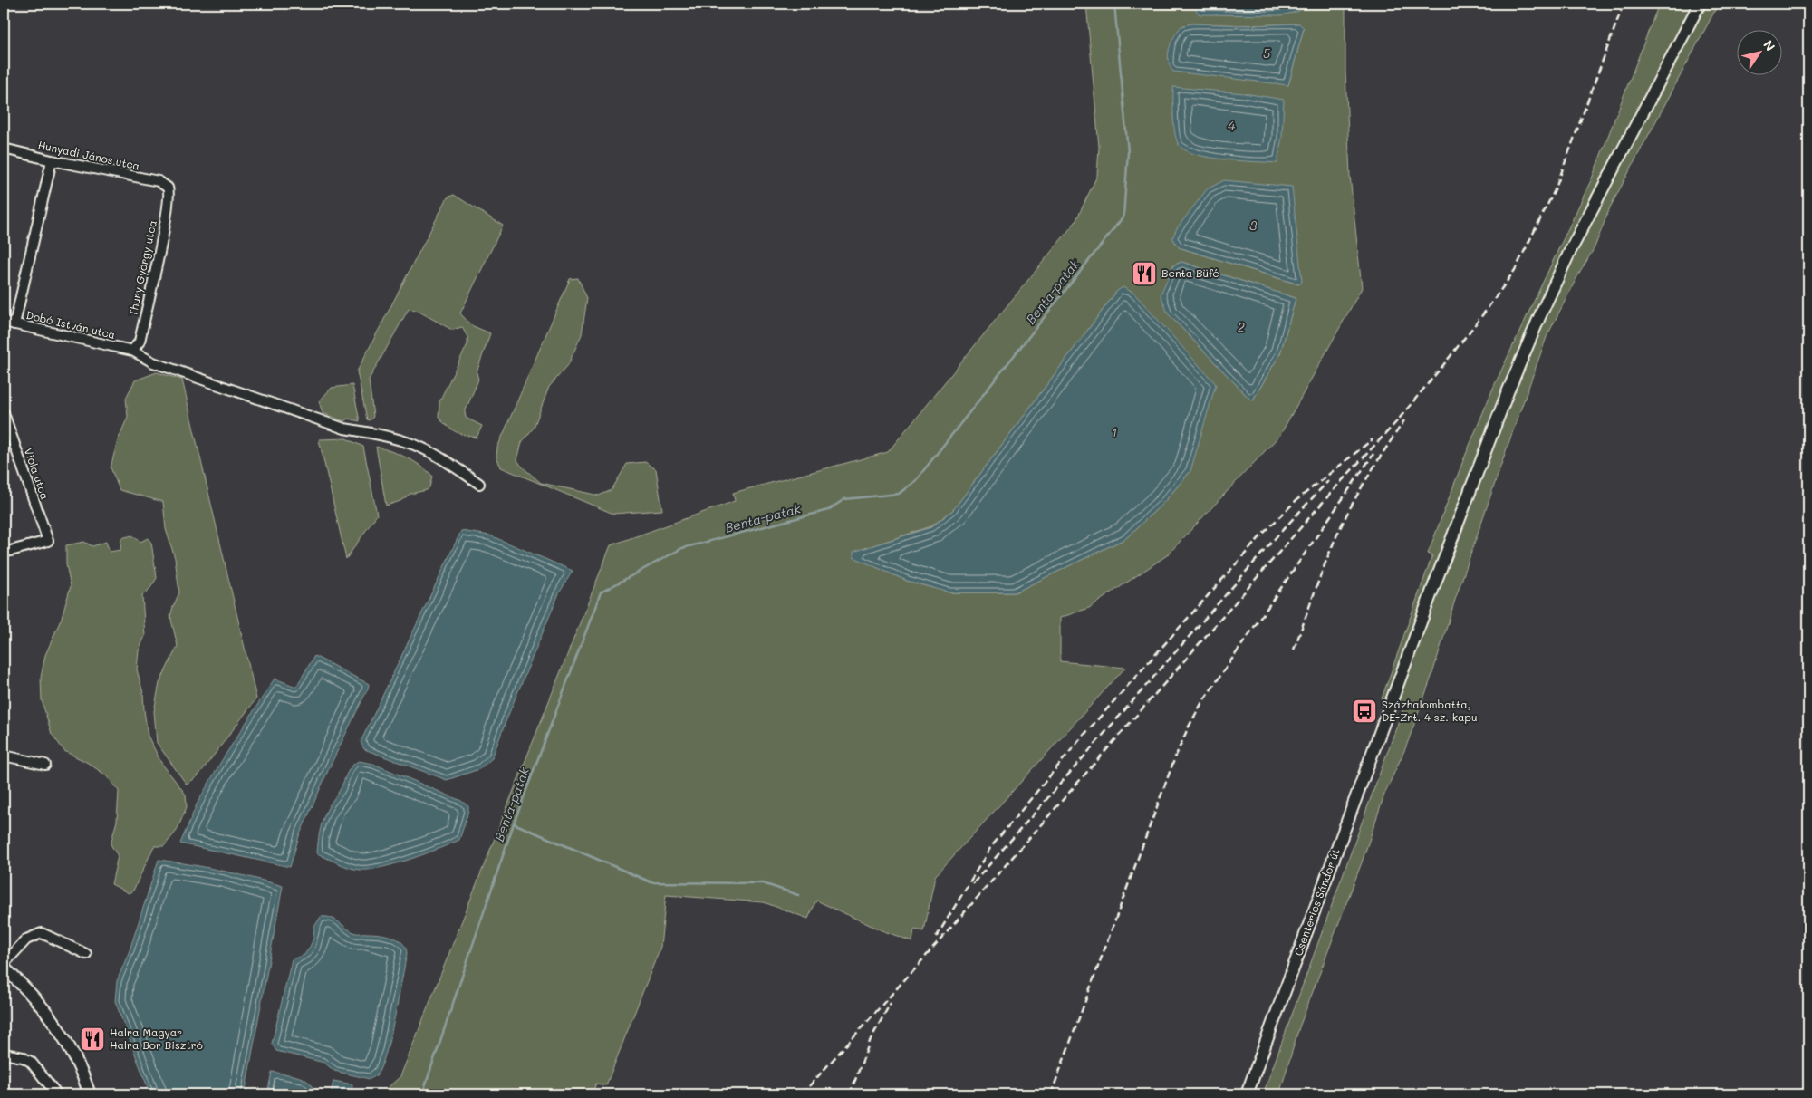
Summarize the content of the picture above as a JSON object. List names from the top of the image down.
{
  "streets": {
    "street": [
      "Hunyadi János utca",
      "Thury György utca",
      "Dobó István utca",
      "Viola utca",
      "Csenterics Sándor út"
    ]
  },
  "crossings": [
    ["Hunyadi János utca", "Thury György utca"],
    ["Thury György utca", "Dobó István utca"]
  ],
  "water": [
    "5",
    "4",
    "3",
    "Benta-patak",
    "2",
    "1"
  ],
  "places": {
    "restaurant": ["Benta Büfé", "Halra Magyar Halra Bor Bisztró"],
    "bus stop": ["Százhalombatta, DE-Zrt. 4 sz. kapu"]
  },
  "north": "top right"
}
